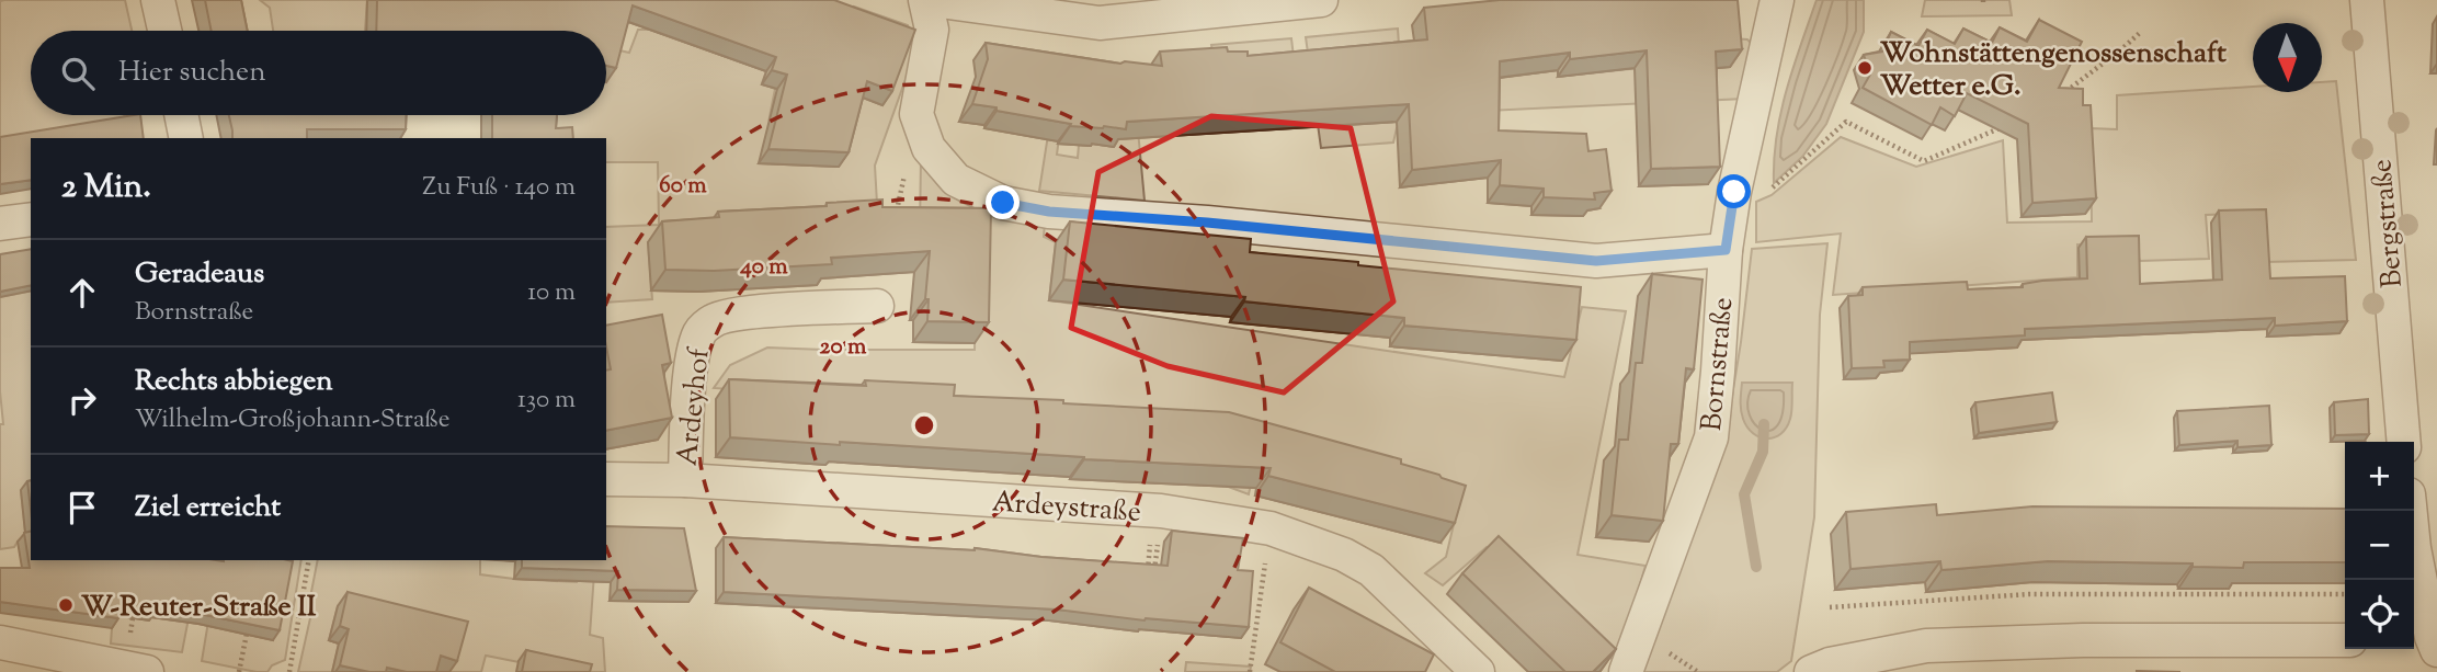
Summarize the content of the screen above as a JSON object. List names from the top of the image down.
{
  "streets": {
    "street": [
      "Bergstraße",
      "Bornstraße",
      "Ardeyhof",
      "Ardeystraße"
    ]
  },
  "crossings": [
    ["Ardeyhof", "Ardeystraße"]
  ],
  "places": ["Wohnstättengenossenschaft Wetter e.G.", "W-Reuter-Straße II"],
  "north": "bottom",
  "page": {
    "search": "Hier suchen",
    "heading": ["2 Min.", "Zu Fuß · 140 m"],
    "list": [
      ["Geradeaus", "Bornstraße", "10 m"],
      ["Rechts abbiegen", "Wilhelm-Großjohann-Straße", "130 m"],
      "Ziel erreicht"
    ],
    "map_buttons": ["+", "−"]
  },
  "rings": ["60 m", "40 m", "20 m"]
}
